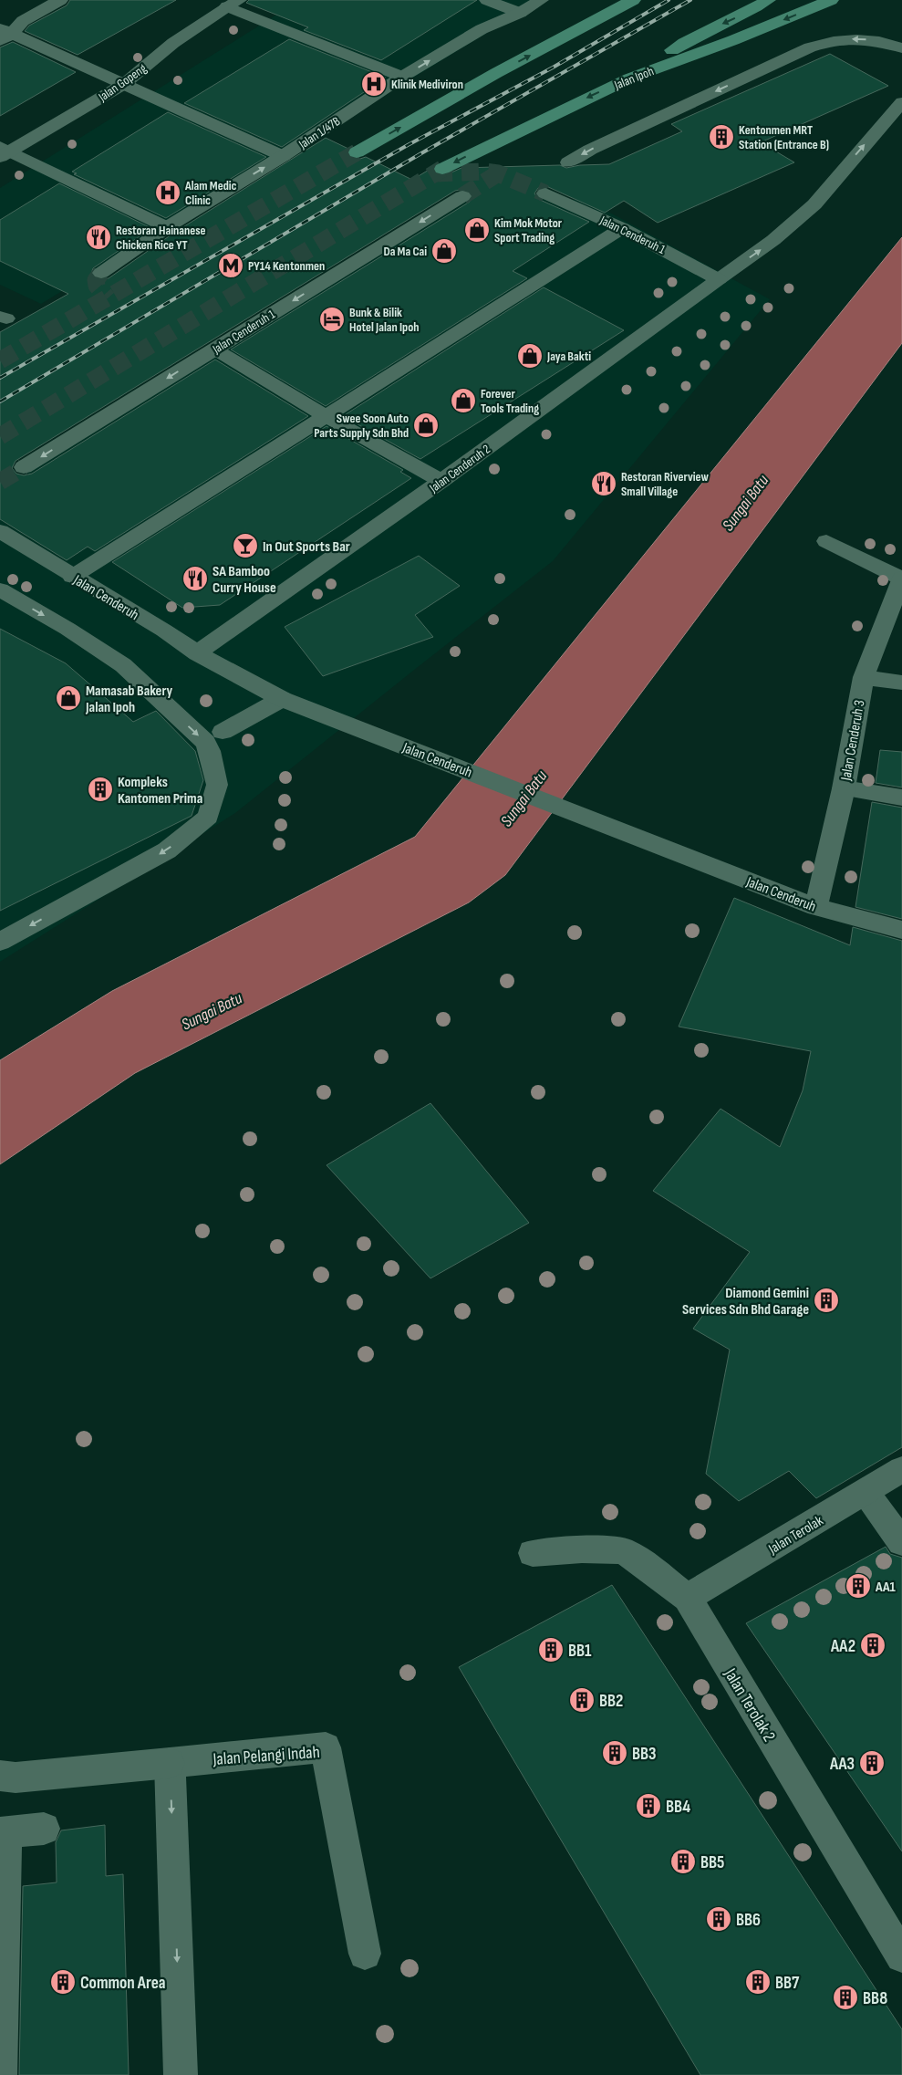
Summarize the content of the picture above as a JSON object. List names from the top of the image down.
{
  "streets": {
    "main road": ["Jalan Ipoh"],
    "street": [
      "Jalan Gopeng",
      "Jalan 1/47B",
      "Jalan Cenderuh 1",
      "Jalan Cenderuh 2",
      "Jalan Cenderuh",
      "Jalan Cenderuh 3",
      "Jalan Terolak",
      "Jalan Terolak 2",
      "Jalan Pelangi Indah"
    ]
  },
  "crossings": [
    ["Jalan Cenderuh 1", "Jalan Cenderuh 2"],
    ["Jalan Cenderuh 2", "Jalan Cenderuh"],
    ["Jalan Cenderuh", "Jalan Cenderuh 3"],
    ["Jalan Terolak", "Jalan Terolak 2"]
  ],
  "one_way": ["Jalan 1/47B"],
  "water": ["Sungai Batu"],
  "places": {
    "hospital": ["Klinik Mediviron", "Alam Medic Clinic"],
    "building": [
      "Kentonmen MRT Station (Entrance B)",
      "Kompleks Kantomen Prima",
      "Diamond Gemini Services Sdn Bhd Garage",
      "AA1",
      "AA2",
      "BB1",
      "BB2",
      "BB3",
      "AA3",
      "BB4",
      "BB5",
      "BB6",
      "Common Area",
      "BB7",
      "BB8"
    ],
    "shop": [
      "Kim Mok Motor Sport Trading",
      "Da Ma Cai",
      "Jaya Bakti",
      "Forever Tools Trading",
      "Swee Soon Auto Parts Supply Sdn Bhd",
      "Mamasab Bakery Jalan Ipoh"
    ],
    "restaurant": ["Restoran Hainanese Chicken Rice YT", "Restoran Riverview Small Village", "SA Bamboo Curry House"],
    "metro station": ["PY14 Kentonmen"],
    "hotel": ["Bunk & Bilik Hotel Jalan Ipoh"],
    "bar": ["In Out Sports Bar"]
  }
}
